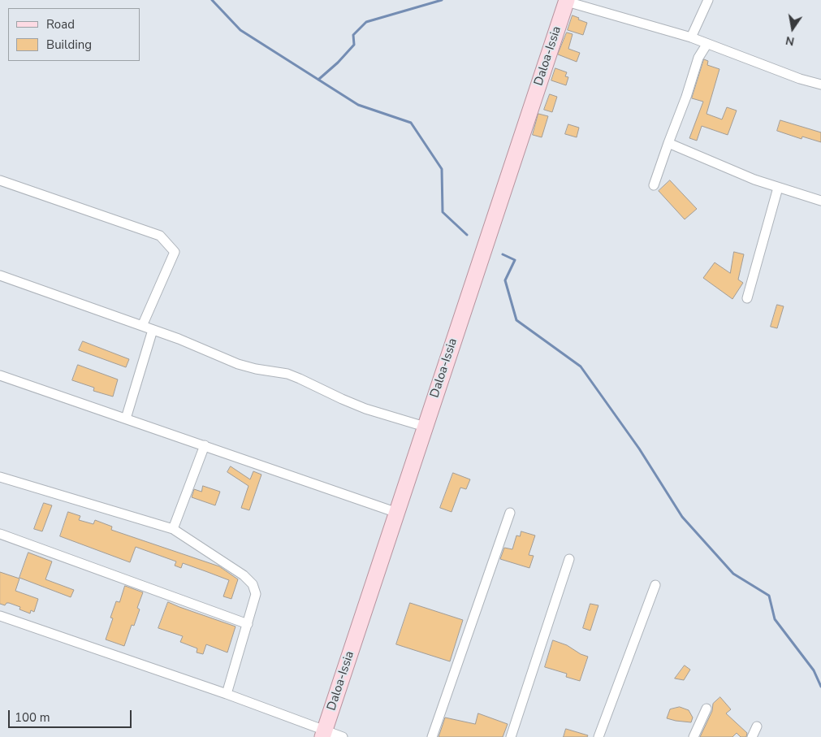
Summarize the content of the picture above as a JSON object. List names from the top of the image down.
{
  "streets": {
    "main road": ["Daloa-Issia"]
  },
  "legend": ["Road", "Building"],
  "scale_bar": "100 m",
  "north": "bottom"
}
